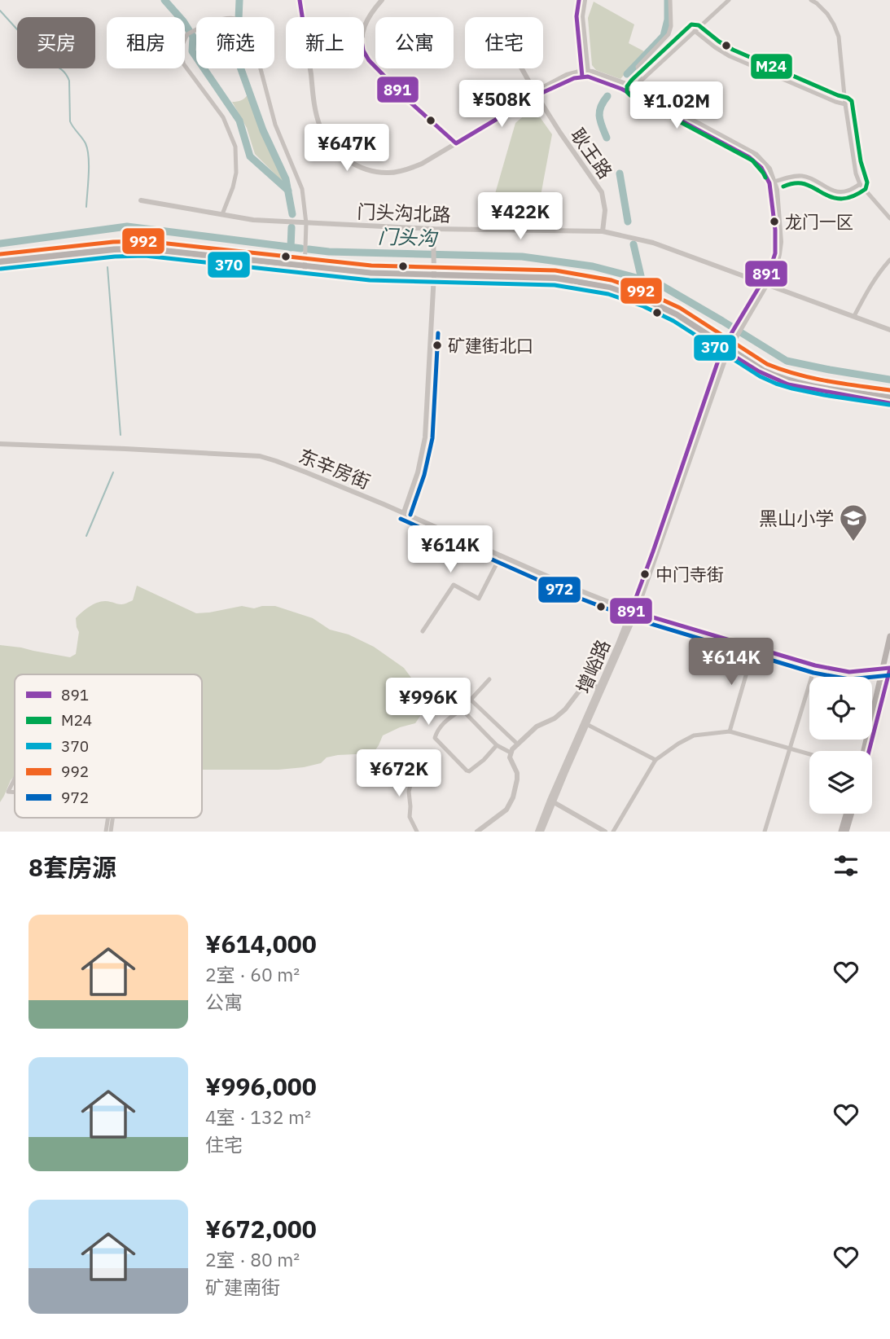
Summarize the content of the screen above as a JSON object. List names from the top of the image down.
{
  "streets": {
    "street": [
      "耿王路",
      "门头沟北路",
      "东辛房街",
      "增峪路"
    ]
  },
  "crossings": [
    ["耿王路", "门头沟北路"],
    ["门头沟北路", "增峪路"],
    ["东辛房街", "增峪路"]
  ],
  "water": ["门头沟"],
  "places": {
    "other": ["龙门一区", "矿建街北口", "中门寺街"],
    "school or university": ["黑山小学"]
  },
  "lines": [
    "transit line 891",
    "transit line M24",
    "transit line 992",
    "transit line 370",
    "transit line 972"
  ],
  "legend": [
    "891",
    "M24",
    "370",
    "992",
    "972"
  ],
  "page": {
    "chip": [
      "买房",
      "租房",
      "筛选",
      "新上",
      "公寓",
      "住宅"
    ],
    "price": [
      "¥508K",
      "¥1.02M",
      "¥647K",
      "¥422K",
      "¥614K",
      "¥614K",
      "¥996K",
      "¥672K"
    ],
    "heading": "8套房源",
    "list": [
      {
        "name": "¥614,000",
        "note": "2室 · 60 m² · 公寓"
      },
      {
        "name": "¥996,000",
        "note": "4室 · 132 m² · 住宅"
      },
      {
        "name": "¥672,000",
        "note": "2室 · 80 m² · 矿建南街"
      }
    ]
  }
}
